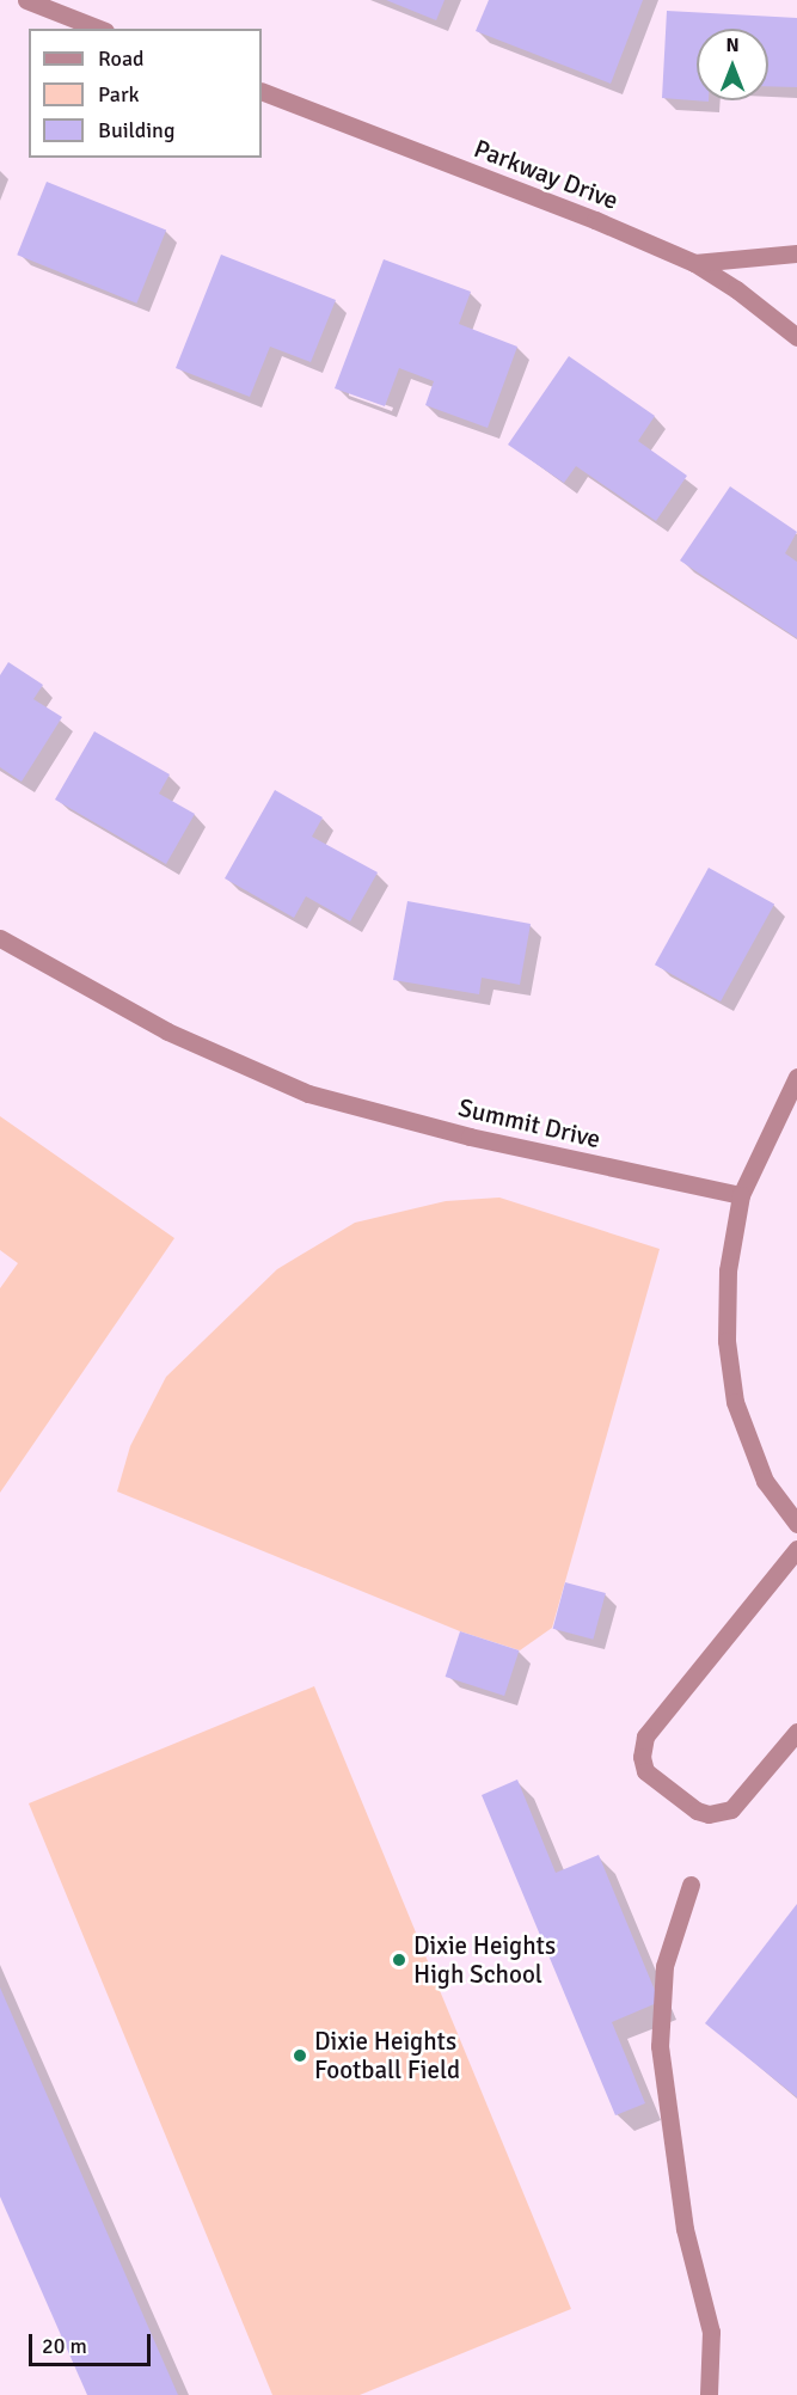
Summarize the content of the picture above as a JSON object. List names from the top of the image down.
{
  "streets": {
    "street": ["Parkway Drive", "Summit Drive"]
  },
  "places": ["Dixie Heights High School", "Dixie Heights Football Field"],
  "legend": ["Road", "Park", "Building"],
  "scale_bar": "20 m",
  "north": "top"
}
